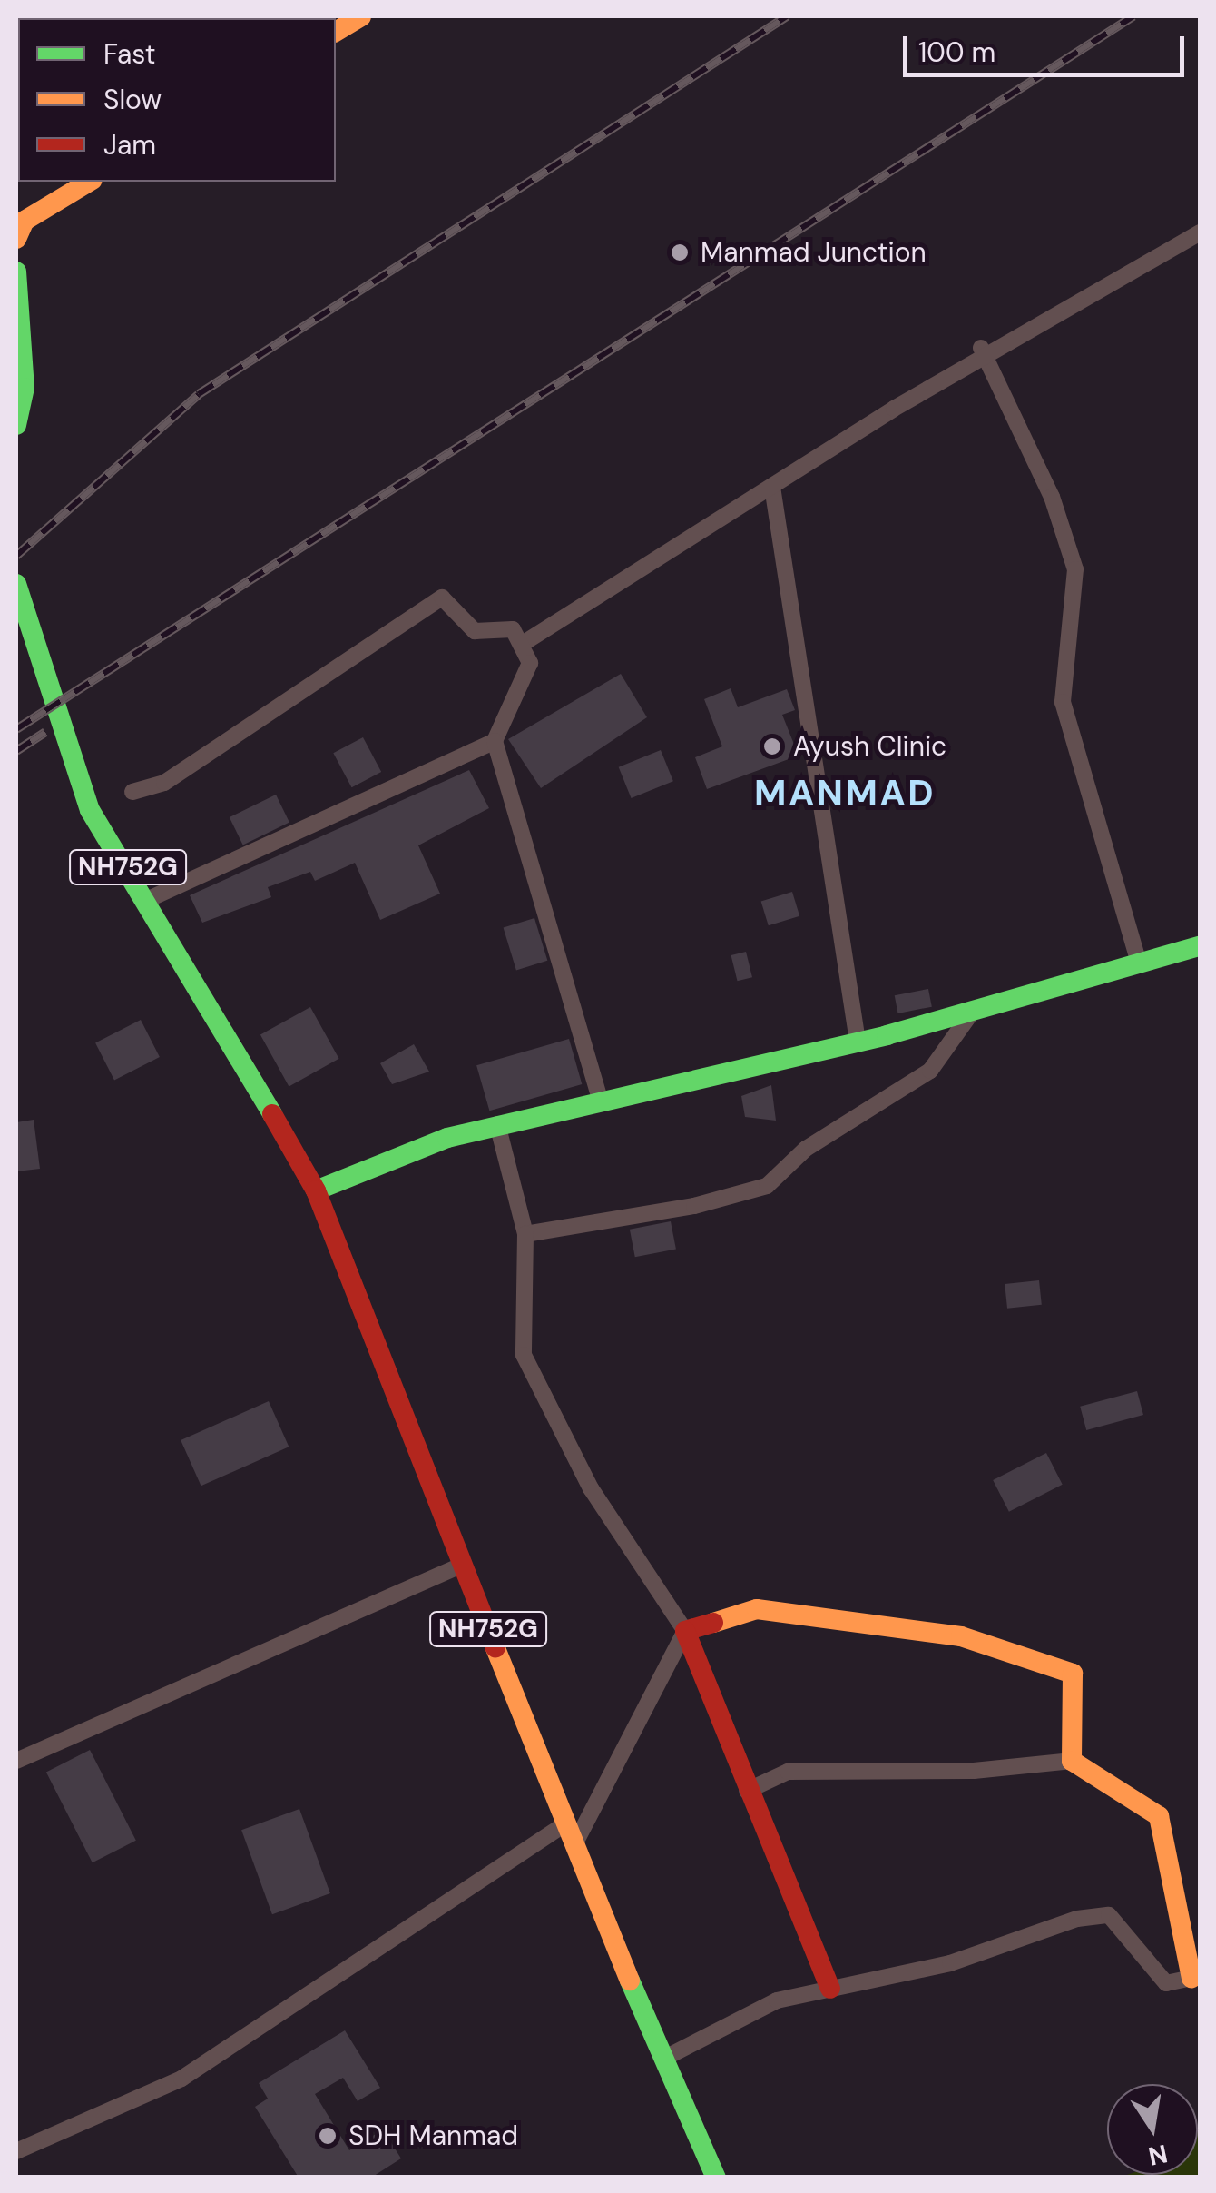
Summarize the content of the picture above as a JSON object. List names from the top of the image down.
{
  "streets": {
    "main road": ["NH752G"]
  },
  "districts": ["MANMAD"],
  "places": ["Manmad Junction", "Ayush Clinic", "SDH Manmad"],
  "legend": ["Fast", "Slow", "Jam"],
  "scale_bar": "100 m",
  "north": "bottom"
}
